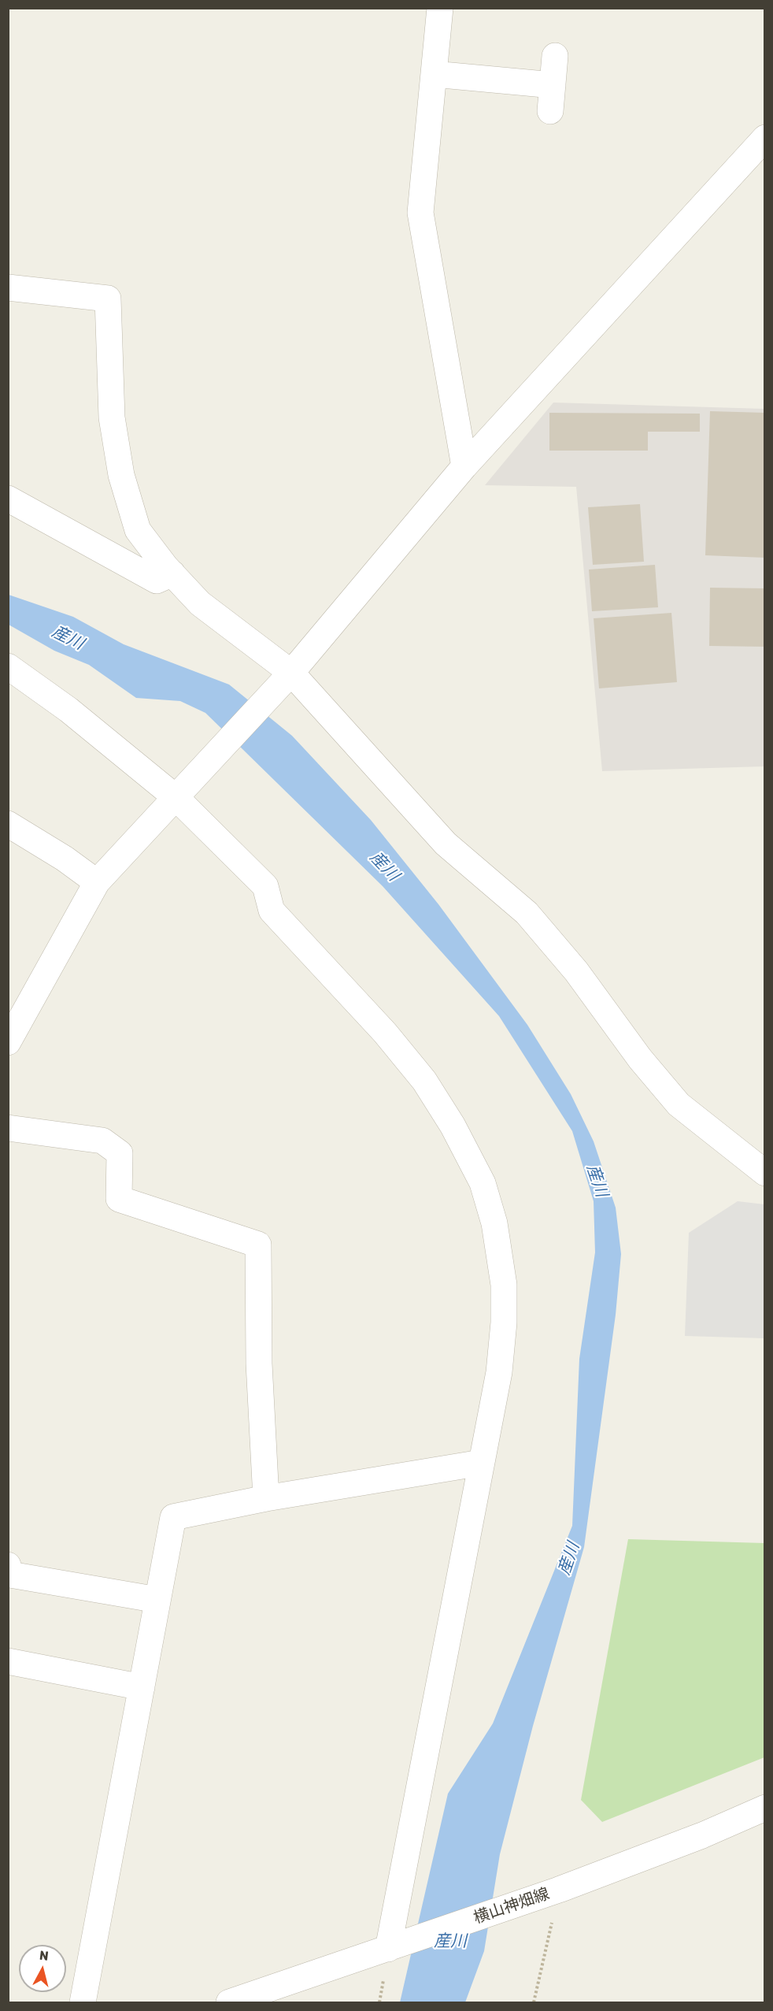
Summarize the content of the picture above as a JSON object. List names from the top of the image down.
{
  "streets": {
    "street": ["横山神畑線"]
  },
  "water": ["産川"],
  "north": "top"
}
